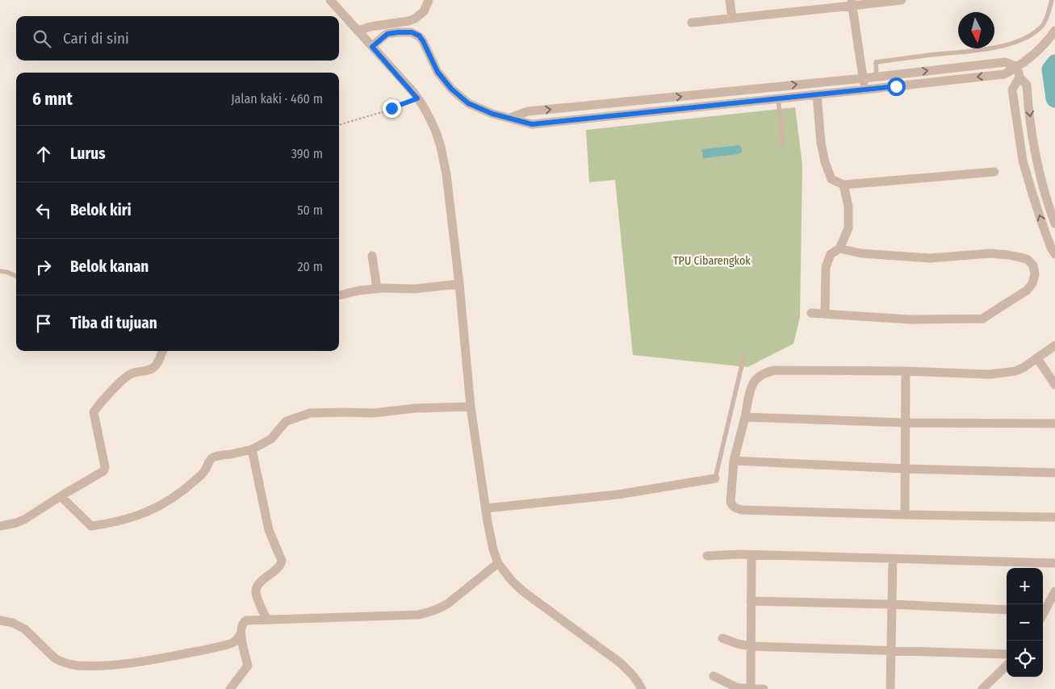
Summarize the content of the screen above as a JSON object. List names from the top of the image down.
{
  "parks": ["TPU Cibarengkok"],
  "north": "bottom",
  "page": {
    "search": "Cari di sini",
    "heading": ["6 mnt", "Jalan kaki · 460 m"],
    "list": [
      ["Lurus", "390 m"],
      ["Belok kiri", "50 m"],
      ["Belok kanan", "20 m"],
      "Tiba di tujuan"
    ],
    "map_buttons": ["+", "−"]
  }
}
